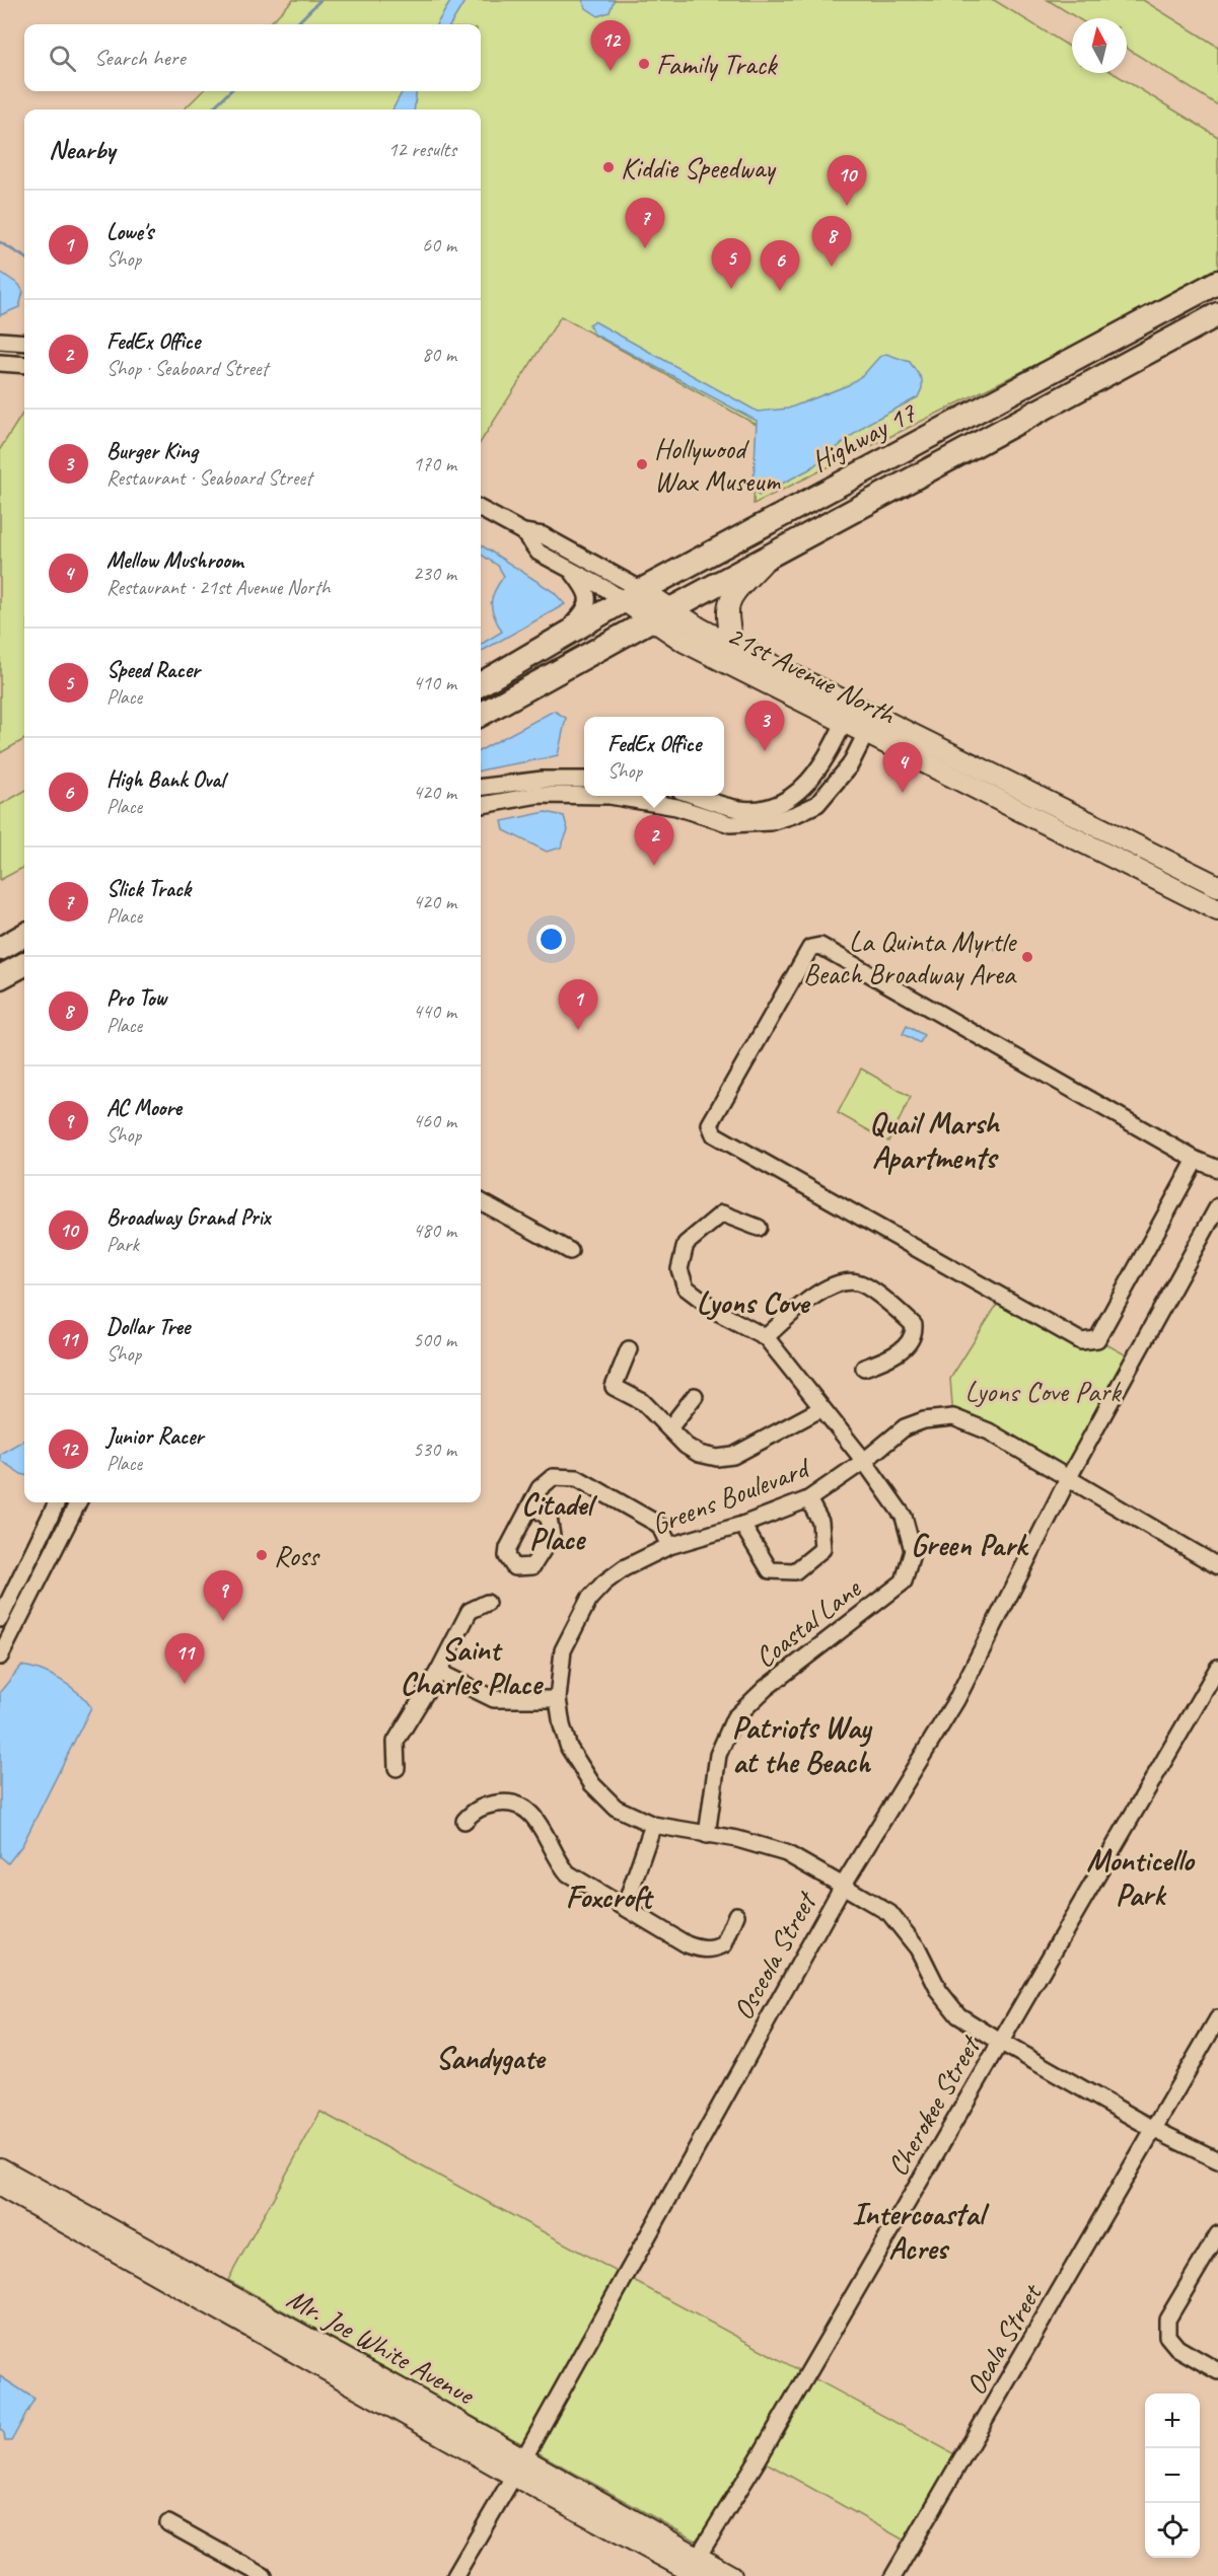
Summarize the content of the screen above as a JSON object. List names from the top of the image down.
{
  "streets": {
    "highway": ["Highway 17"],
    "main road": ["21st Avenue North", "Mr. Joe White Avenue"],
    "street": [
      "Greens Boulevard",
      "Coastal Lane",
      "Osceola Street",
      "Cherokee Street",
      "Ocala Street"
    ]
  },
  "crossings": [
    ["Highway 17", "21st Avenue North"],
    ["Greens Boulevard", "Coastal Lane"],
    ["Greens Boulevard", "Osceola Street"],
    ["Osceola Street", "Mr. Joe White Avenue"],
    ["Cherokee Street", "Mr. Joe White Avenue"]
  ],
  "districts": [
    "Quail Marsh Apartments",
    "Lyons Cove",
    "Citadel Place",
    "Green Park",
    "Saint Charles Place",
    "Patriots Way at the Beach",
    "Monticello Park",
    "Foxcroft",
    "Sandygate",
    "Intercoastal Acres"
  ],
  "parks": ["Lyons Cove Park"],
  "places": [
    "Family Track",
    "Kiddie Speedway",
    "Hollywood Wax Museum",
    "La Quinta Myrtle Beach Broadway Area",
    "Ross"
  ],
  "north": "top",
  "page": {
    "pins": [
      "12",
      "10",
      "7",
      "8",
      "5",
      "6",
      "3",
      "4",
      "2",
      "1",
      "9",
      "11"
    ],
    "search": "Search here",
    "heading": ["Nearby", "12 results"],
    "list": [
      {
        "mark": "1",
        "name": "Lowe's",
        "note": "Shop",
        "value": "60 m"
      },
      {
        "mark": "2",
        "name": "FedEx Office",
        "note": "Shop · Seaboard Street",
        "value": "80 m"
      },
      {
        "mark": "3",
        "name": "Burger King",
        "note": "Restaurant · Seaboard Street",
        "value": "170 m"
      },
      {
        "mark": "4",
        "name": "Mellow Mushroom",
        "note": "Restaurant · 21st Avenue North",
        "value": "230 m"
      },
      {
        "mark": "5",
        "name": "Speed Racer",
        "note": "Place",
        "value": "410 m"
      },
      {
        "mark": "6",
        "name": "High Bank Oval",
        "note": "Place",
        "value": "420 m"
      },
      {
        "mark": "7",
        "name": "Slick Track",
        "note": "Place",
        "value": "420 m"
      },
      {
        "mark": "8",
        "name": "Pro Tow",
        "note": "Place",
        "value": "440 m"
      },
      {
        "mark": "9",
        "name": "AC Moore",
        "note": "Shop",
        "value": "460 m"
      },
      {
        "mark": "10",
        "name": "Broadway Grand Prix",
        "note": "Park",
        "value": "480 m"
      },
      {
        "mark": "11",
        "name": "Dollar Tree",
        "note": "Shop",
        "value": "500 m"
      },
      {
        "mark": "12",
        "name": "Junior Racer",
        "note": "Place",
        "value": "530 m"
      }
    ],
    "popup": ["FedEx Office", "Shop"],
    "map_buttons": ["+", "−"]
  }
}
